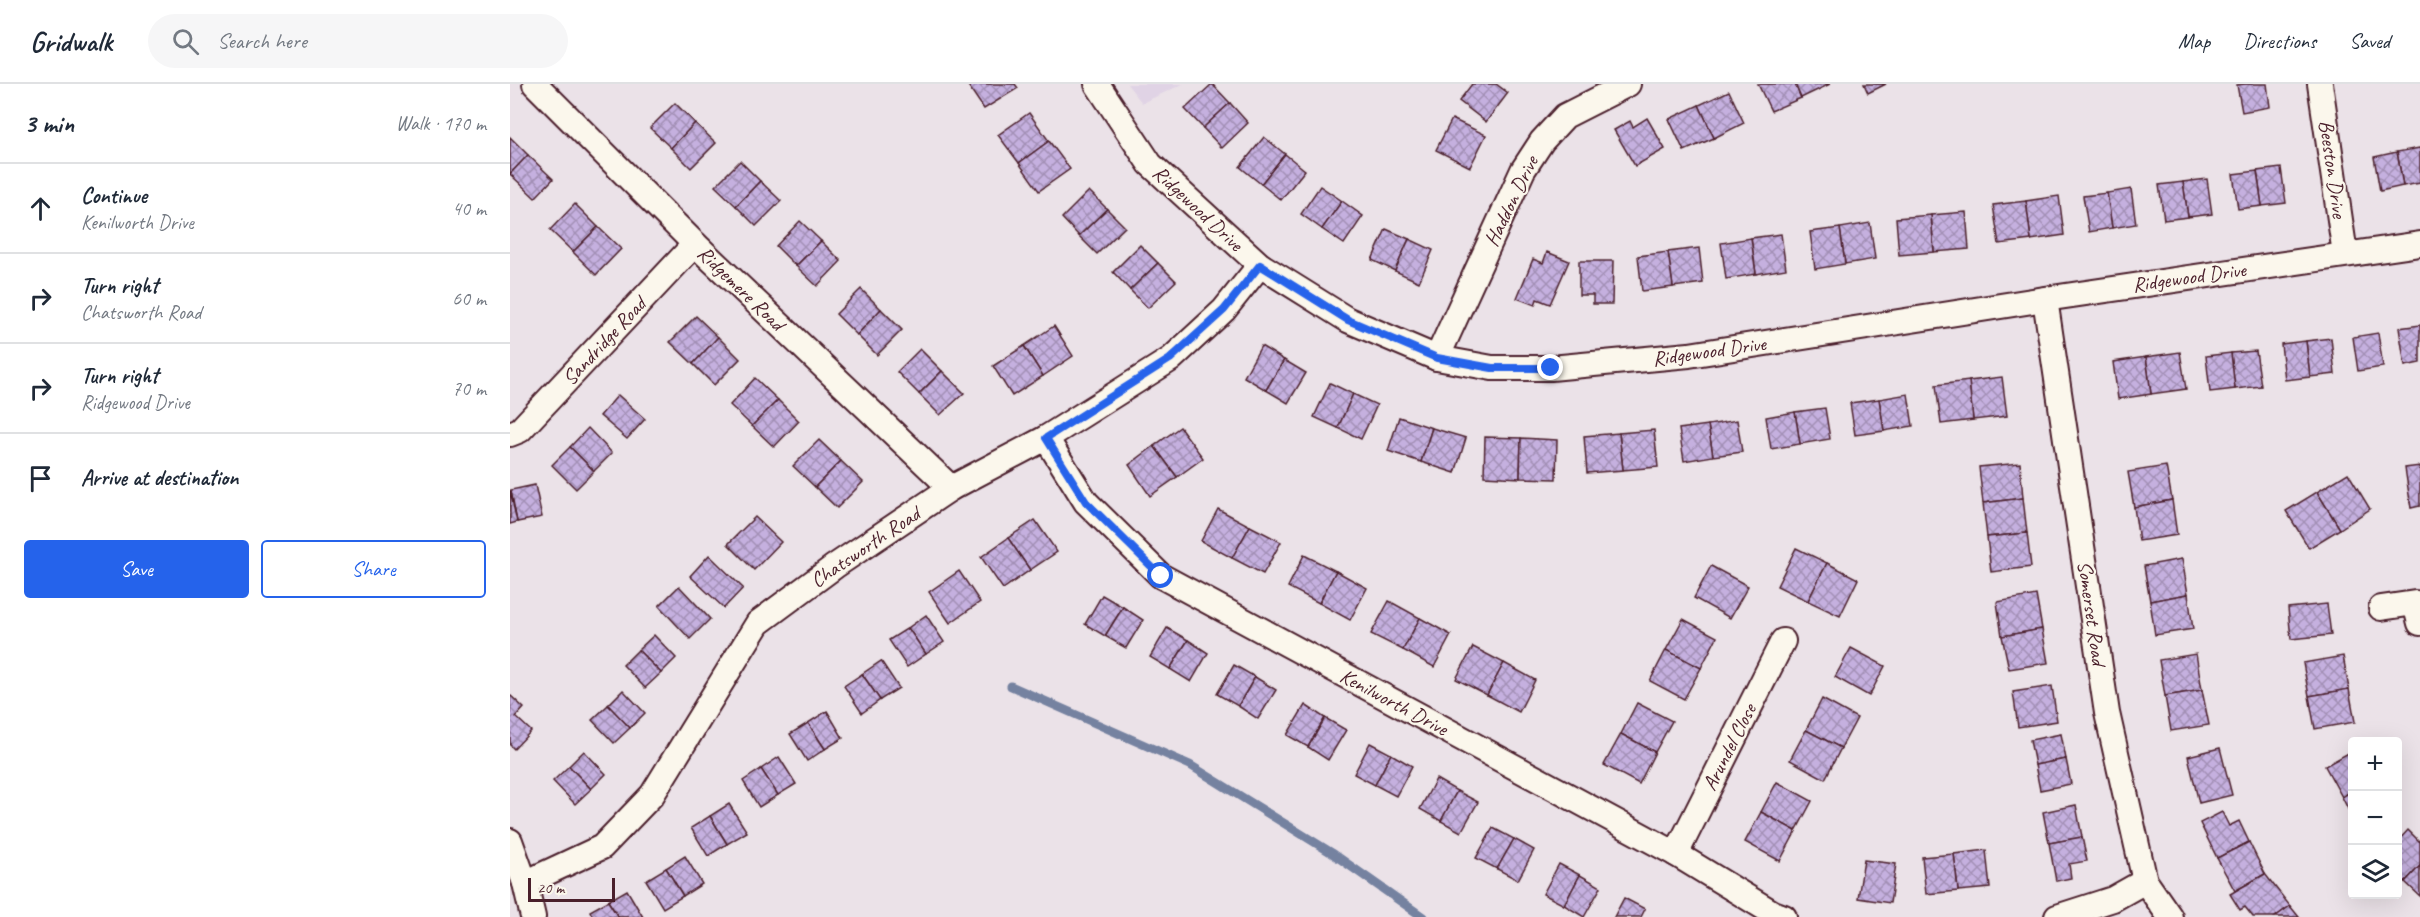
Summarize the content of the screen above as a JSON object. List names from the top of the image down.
{
  "streets": {
    "street": [
      "Beeston Drive",
      "Haddon Drive",
      "Ridgewood Drive",
      "Ridgemere Road",
      "Sandridge Road",
      "Chatsworth Road",
      "Somerset Road",
      "Kenilworth Drive",
      "Arundel Close"
    ]
  },
  "crossings": [
    ["Beeston Drive", "Ridgewood Drive"],
    ["Haddon Drive", "Ridgewood Drive"],
    ["Ridgewood Drive", "Chatsworth Road"],
    ["Ridgewood Drive", "Somerset Road"],
    ["Ridgemere Road", "Sandridge Road"],
    ["Ridgemere Road", "Chatsworth Road"],
    ["Chatsworth Road", "Kenilworth Drive"],
    ["Kenilworth Drive", "Arundel Close"]
  ],
  "scale_bar": "20 m",
  "page": {
    "header": "Gridwalk",
    "search": "Search here",
    "nav": ["Map", "Directions", "Saved"],
    "heading": ["3 min", "Walk · 170 m"],
    "list": [
      ["Continue", "Kenilworth Drive", "40 m"],
      ["Turn right", "Chatsworth Road", "60 m"],
      ["Turn right", "Ridgewood Drive", "70 m"],
      "Arrive at destination"
    ],
    "buttons": ["Save", "Share"],
    "map_buttons": ["+", "−"],
    "scale": "20 m"
  }
}
